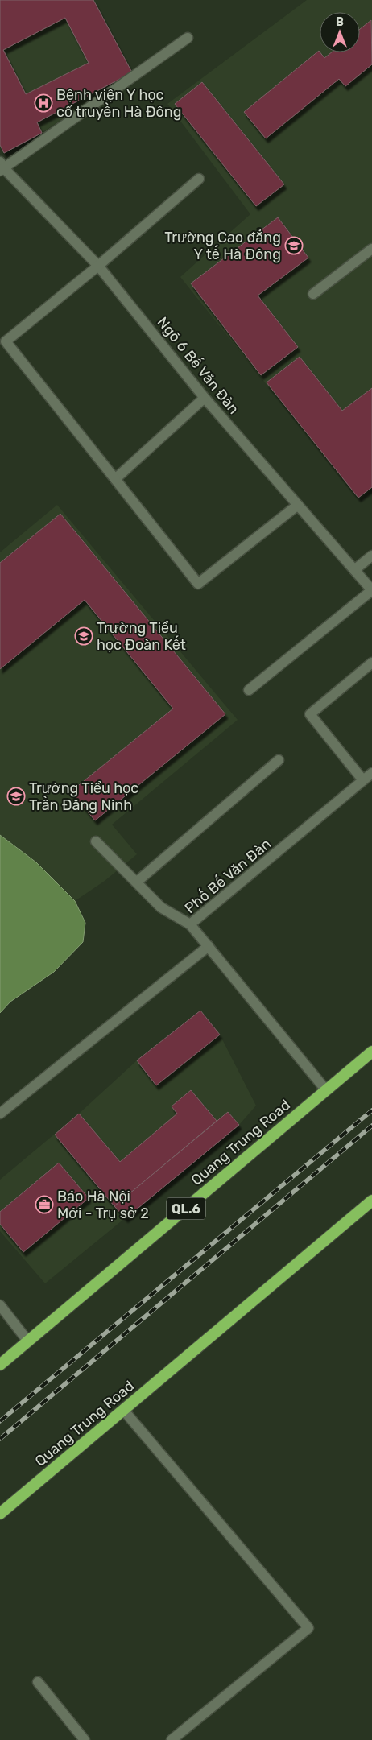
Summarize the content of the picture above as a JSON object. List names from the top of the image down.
{
  "streets": {
    "highway": ["Quang Trung Road", "QL.6"],
    "street": ["Ngõ 6 Bế Văn Đàn", "Phố Bế Văn Đàn"]
  },
  "crossings": [
    ["Phố Bế Văn Đàn", "Quang Trung Road"]
  ],
  "places": {
    "hospital": ["Bệnh viện Y học cổ truyền Hà Đông"],
    "school or university": ["Trường Cao đẳng Y tế Hà Đông", "Trường Tiểu học Đoàn Kết", "Trường Tiểu học Trần Đăng Ninh"],
    "office": ["Báo Hà Nội Mới - Trụ sở 2"]
  },
  "north": "top"
}
